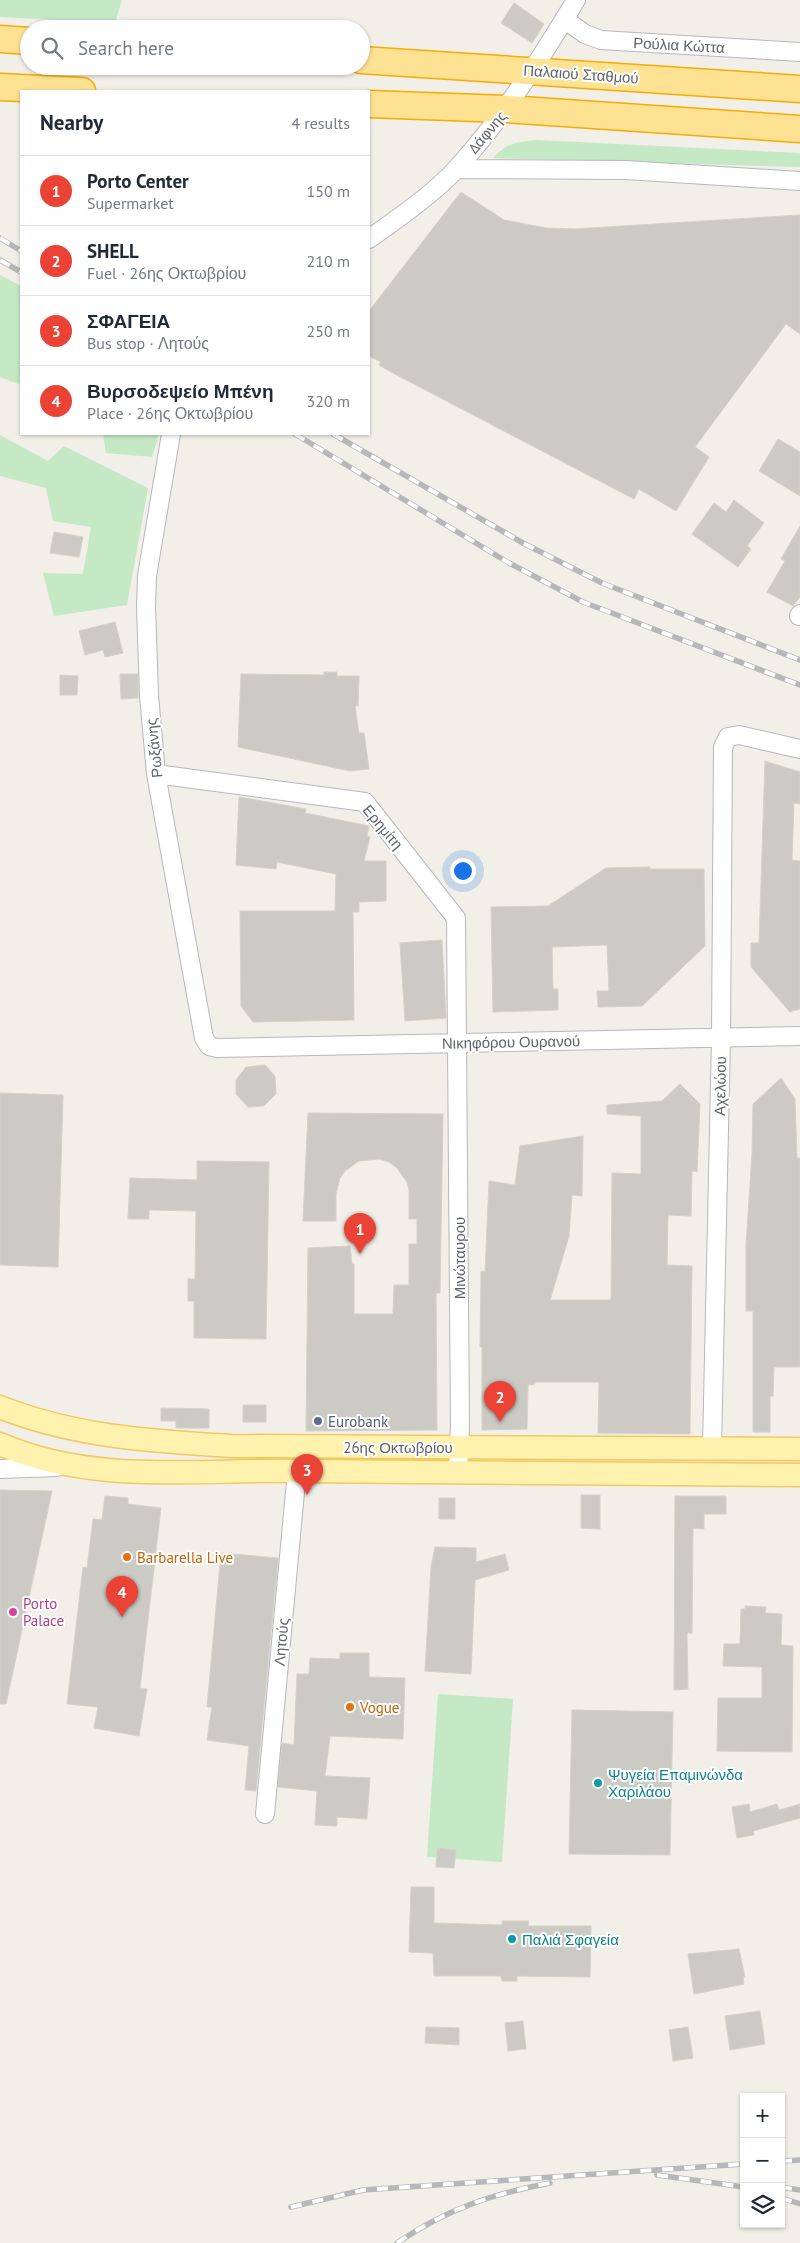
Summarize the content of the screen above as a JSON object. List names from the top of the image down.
{
  "streets": {
    "highway": ["Παλαιού Σταθμού"],
    "main road": ["26ης Οκτωβρίου"],
    "street": [
      "Ρούλια Κώττα",
      "Δάφνης",
      "Ρωξάνης",
      "Ερημίτη",
      "Νικηφόρου Ουρανού",
      "Αχελώου",
      "Μινώταυρου",
      "Λητούς"
    ]
  },
  "crossings": [
    ["Ρούλια Κώττα", "Δάφνης"],
    ["Παλαιού Σταθμού", "Δάφνης"],
    ["Ρωξάνης", "Ερημίτη"],
    ["Ρωξάνης", "Νικηφόρου Ουρανού"],
    ["Ερημίτη", "Νικηφόρου Ουρανού"],
    ["Ερημίτη", "Μινώταυρου"],
    ["Νικηφόρου Ουρανού", "Αχελώου"],
    ["Νικηφόρου Ουρανού", "Μινώταυρου"],
    ["Αχελώου", "26ης Οκτωβρίου"],
    ["Μινώταυρου", "26ης Οκτωβρίου"],
    ["26ης Οκτωβρίου", "Λητούς"]
  ],
  "places": [
    "Eurobank",
    "Barbarella Live",
    "Porto Palace",
    "Vogue",
    "Ψυγεία Επαμινώνδα Χαριλάου",
    "Παλιά Σφαγεία"
  ],
  "page": {
    "search": "Search here",
    "heading": ["Nearby", "4 results"],
    "list": [
      {
        "mark": "1",
        "name": "Porto Center",
        "note": "Supermarket",
        "value": "150 m"
      },
      {
        "mark": "2",
        "name": "SHELL",
        "note": "Fuel · 26ης Οκτωβρίου",
        "value": "210 m"
      },
      {
        "mark": "3",
        "name": "ΣΦΑΓΕΙΑ",
        "note": "Bus stop · Λητούς",
        "value": "250 m"
      },
      {
        "mark": "4",
        "name": "Βυρσοδεψείο Μπένη",
        "note": "Place · 26ης Οκτωβρίου",
        "value": "320 m"
      }
    ],
    "pins": [
      "1",
      "2",
      "3",
      "4"
    ],
    "map_buttons": ["+", "−"]
  }
}
